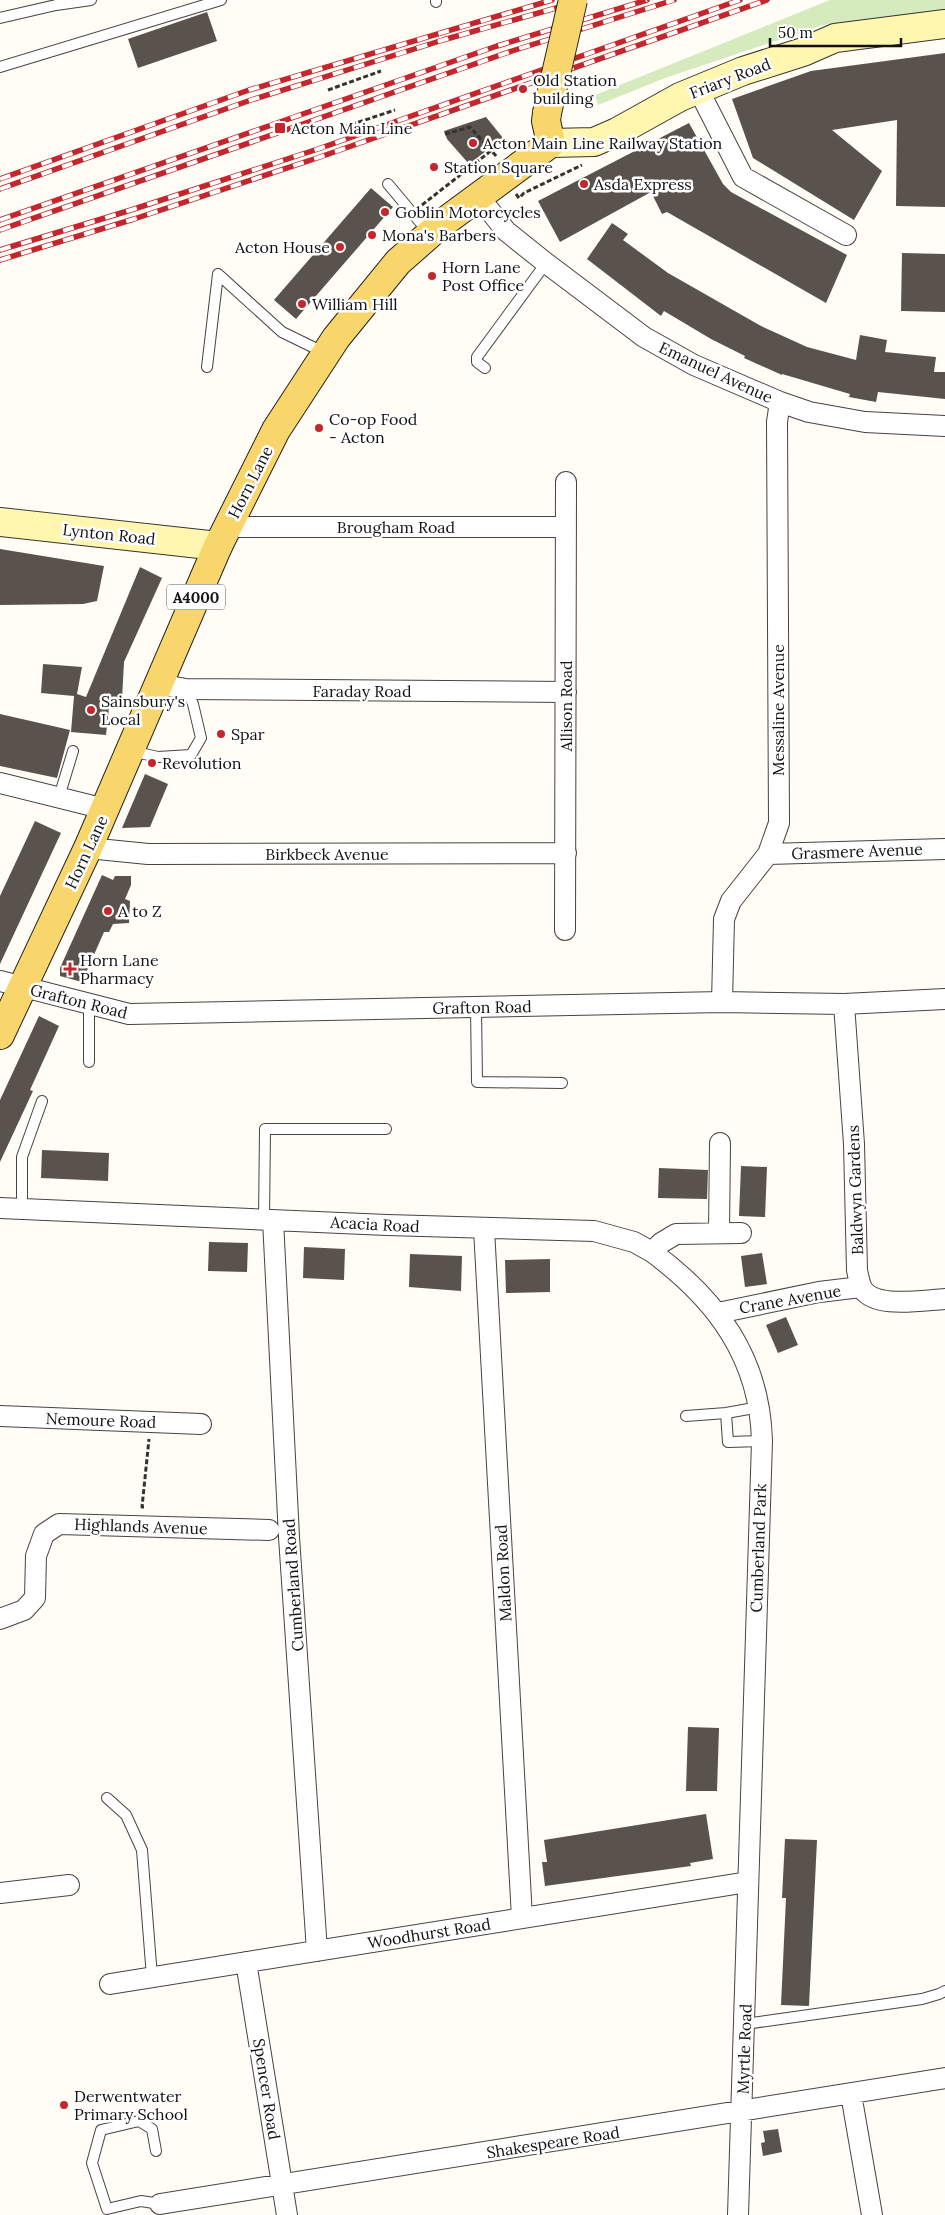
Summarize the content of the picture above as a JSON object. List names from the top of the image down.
{
  "streets": {
    "main road": ["Horn Lane", "A4000"],
    "street": [
      "Friary Road",
      "Emanuel Avenue",
      "Brougham Road",
      "Lynton Road",
      "Faraday Road",
      "Allison Road",
      "Messaline Avenue",
      "Grasmere Avenue",
      "Birkbeck Avenue",
      "Grafton Road",
      "Baldwyn Gardens",
      "Acacia Road",
      "Crane Avenue",
      "Nemoure Road",
      "Highlands Avenue",
      "Cumberland Park",
      "Maldon Road",
      "Cumberland Road",
      "Woodhurst Road",
      "Myrtle Road",
      "Spencer Road",
      "Shakespeare Road"
    ]
  },
  "crossings": [
    ["Friary Road", "Horn Lane"],
    ["Emanuel Avenue", "Horn Lane"],
    ["Emanuel Avenue", "Messaline Avenue"],
    ["Horn Lane", "Brougham Road"],
    ["Horn Lane", "Lynton Road"],
    ["Horn Lane", "Faraday Road"],
    ["Horn Lane", "Birkbeck Avenue"],
    ["Horn Lane", "Grafton Road"],
    ["Brougham Road", "Lynton Road"],
    ["Brougham Road", "Allison Road"],
    ["Faraday Road", "Allison Road"],
    ["Allison Road", "Birkbeck Avenue"],
    ["Messaline Avenue", "Grasmere Avenue"],
    ["Messaline Avenue", "Grafton Road"],
    ["Grafton Road", "Baldwyn Gardens"],
    ["Baldwyn Gardens", "Crane Avenue"],
    ["Acacia Road", "Cumberland Park"],
    ["Acacia Road", "Maldon Road"],
    ["Acacia Road", "Cumberland Road"],
    ["Crane Avenue", "Cumberland Park"],
    ["Highlands Avenue", "Cumberland Road"],
    ["Cumberland Park", "Woodhurst Road"],
    ["Cumberland Park", "Myrtle Road"],
    ["Maldon Road", "Woodhurst Road"],
    ["Cumberland Road", "Woodhurst Road"],
    ["Woodhurst Road", "Myrtle Road"],
    ["Woodhurst Road", "Spencer Road"],
    ["Myrtle Road", "Shakespeare Road"],
    ["Spencer Road", "Shakespeare Road"]
  ],
  "places": {
    "other": [
      "Old Station building",
      "Acton Main Line Railway Station",
      "Station Square",
      "Asda Express",
      "Goblin Motorcycles",
      "Mona's Barbers",
      "Acton House",
      "Horn Lane Post Office",
      "William Hill",
      "Co-op Food - Acton",
      "Sainsbury's Local",
      "Spar",
      "Revolution",
      "A to Z",
      "Derwentwater Primary School"
    ],
    "transit": ["Acton Main Line"],
    "health": ["Horn Lane Pharmacy"]
  },
  "scale_bar": "50 m"
}
